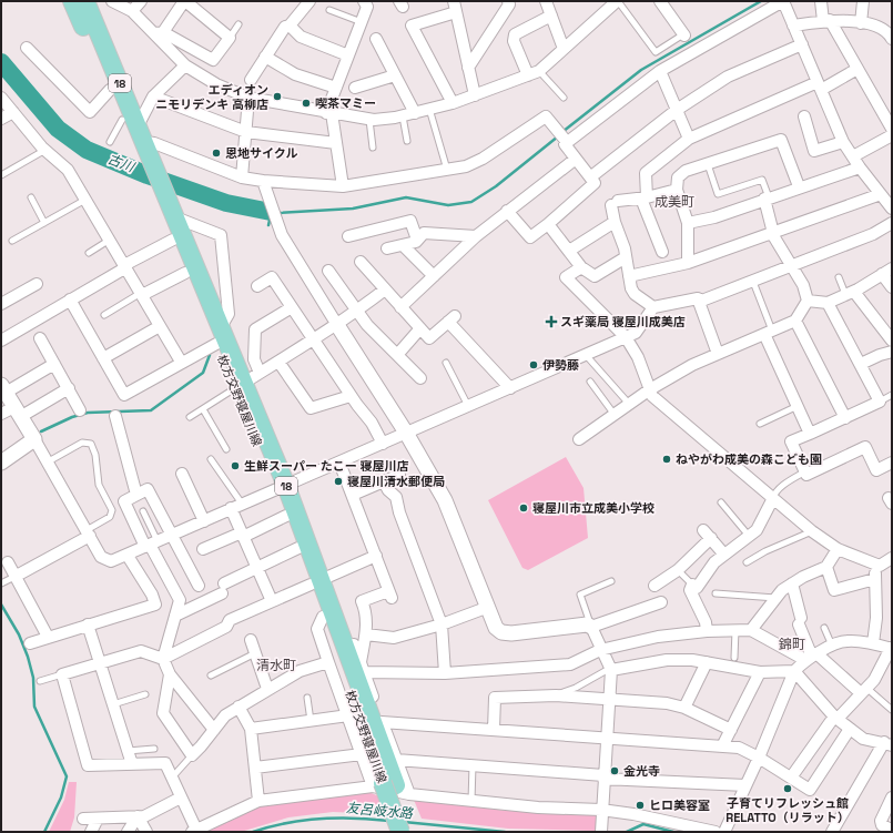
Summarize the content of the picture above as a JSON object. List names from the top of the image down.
{
  "streets": {
    "main road": ["18", "枚方交野寝屋川線"]
  },
  "districts": ["成美町", "錦町", "清水町"],
  "water": ["古川", "友呂岐水路"],
  "places": {
    "other": [
      "エディオン ニモリデンキ 高柳店",
      "喫茶マミー",
      "恩地サイクル",
      "伊勢藤",
      "ねやがわ成美の森こども園",
      "生鮮スーパー たこー 寝屋川店",
      "寝屋川清水郵便局",
      "寝屋川市立成美小学校",
      "金光寺",
      "子育てリフレッシュ館 RELATTO（リラット）",
      "ヒロ美容室"
    ],
    "health": ["スギ薬局 寝屋川成美店"]
  }
}
